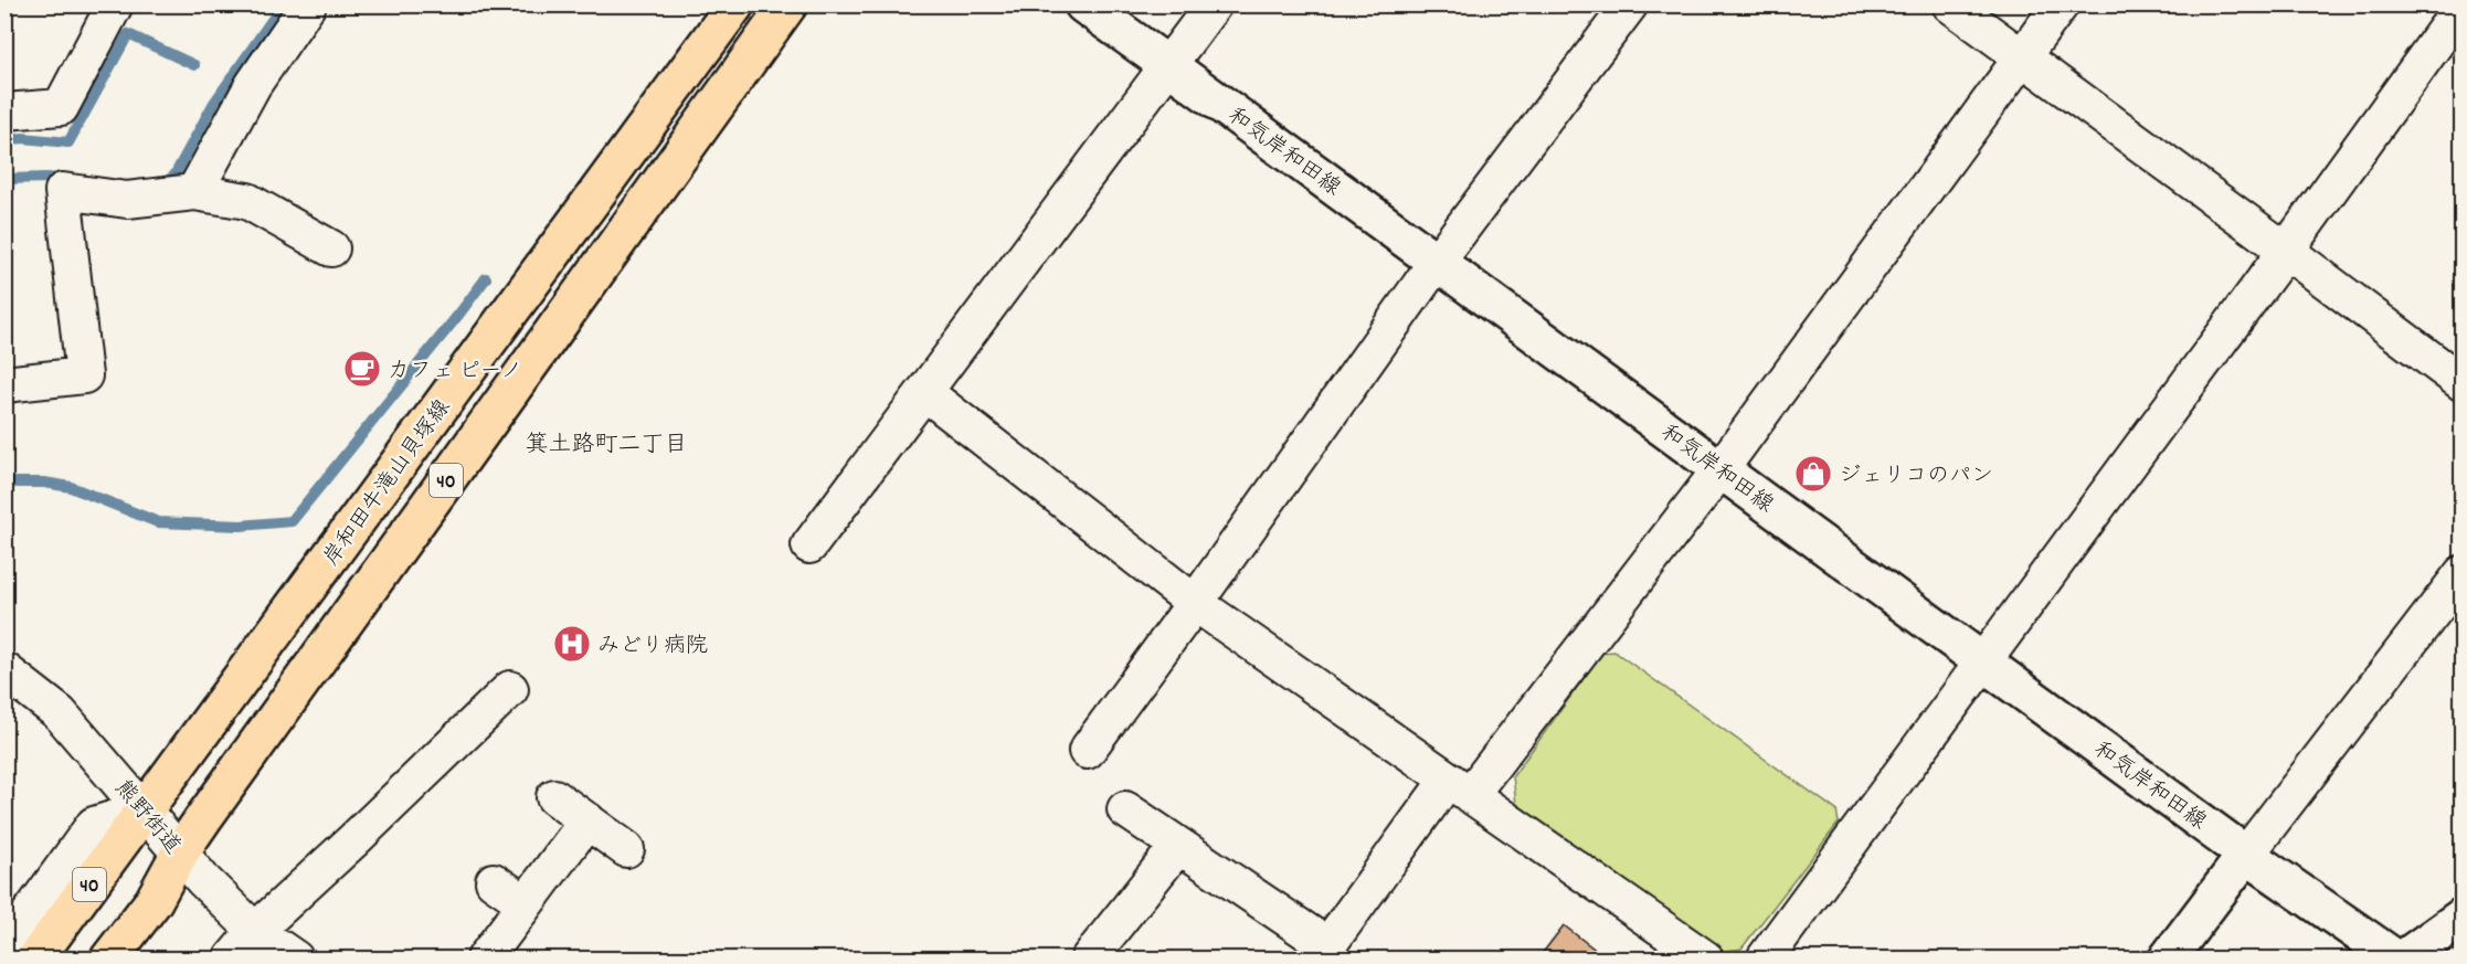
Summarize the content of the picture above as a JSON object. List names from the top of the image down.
{
  "streets": {
    "main road": ["和気岸和田線", "40", "岸和田牛滝山貝塚線"],
    "street": ["熊野街道"]
  },
  "crossings": [
    ["40", "熊野街道"],
    ["岸和田牛滝山貝塚線", "熊野街道"]
  ],
  "districts": ["箕土路町二丁目"],
  "places": {
    "cafe": ["カフェ ピーノ"],
    "shop": ["ジェリコのパン"],
    "hospital": ["みどり病院"]
  }
}
